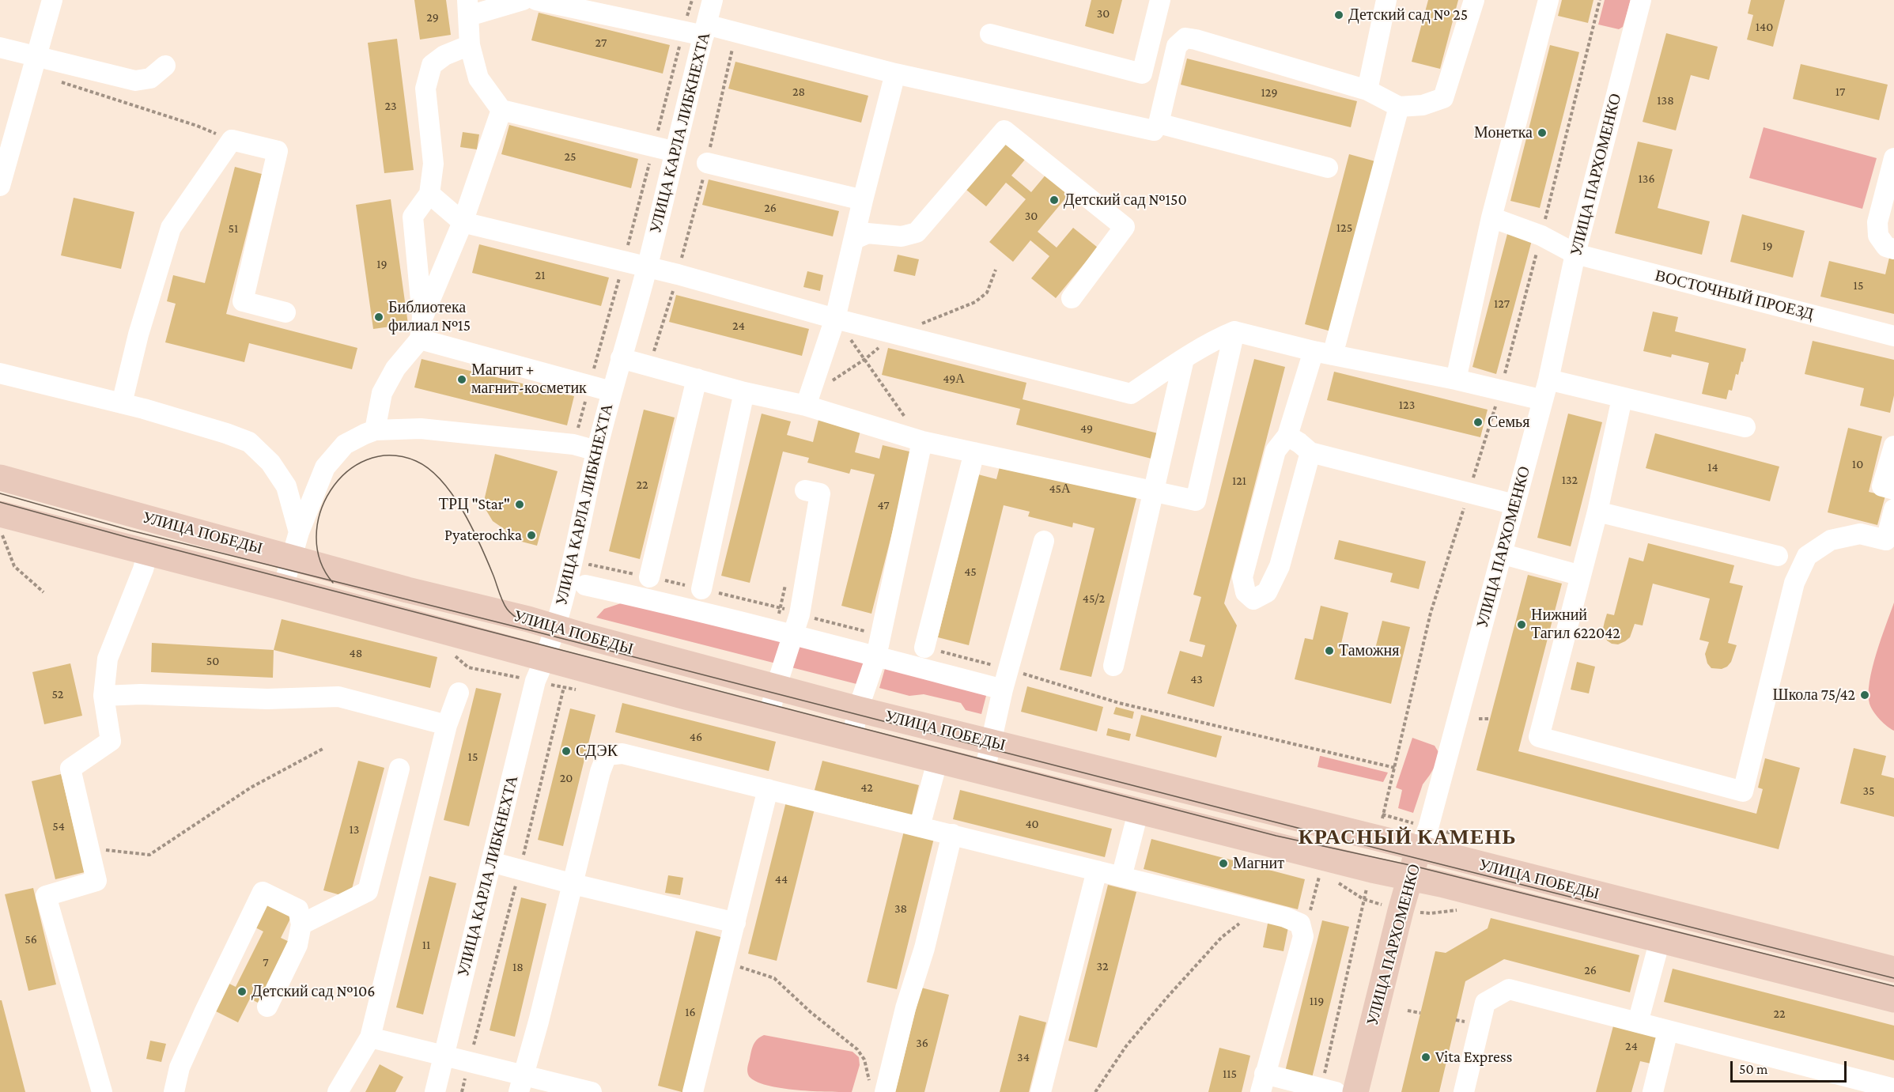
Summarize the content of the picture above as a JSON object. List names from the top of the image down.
{
  "streets": {
    "main road": ["УЛИЦА ПАРХОМЕНКО", "УЛИЦА ПОБЕДЫ"],
    "street": ["УЛИЦА КАРЛА ЛИБКНЕХТА", "ВОСТОЧНЫЙ ПРОЕЗД"]
  },
  "crossings": [
    ["УЛИЦА КАРЛА ЛИБКНЕХТА", "УЛИЦА ПОБЕДЫ"],
    ["УЛИЦА ПАРХОМЕНКО", "ВОСТОЧНЫЙ ПРОЕЗД"],
    ["УЛИЦА ПАРХОМЕНКО", "УЛИЦА ПОБЕДЫ"]
  ],
  "districts": ["КРАСНЫЙ КАМЕНЬ"],
  "places": [
    "Детский сад № 25",
    "Монетка",
    "Детский сад №150",
    "Библиотека филиал №15",
    "Магнит + магнит-косметик",
    "Семья",
    "ТРЦ \"Star\"",
    "Pyaterochka",
    "Нижний Тагил 622042",
    "Таможня",
    "Школа 75/42",
    "СДЭК",
    "Магнит",
    "Детский сад №106",
    "Vita Express"
  ],
  "house_numbers": [
    "30",
    "29",
    "140",
    "27",
    "28",
    "17",
    "129",
    "138",
    "23",
    "25",
    "136",
    "26",
    "30",
    "125",
    "51",
    "19",
    "19",
    "21",
    "15",
    "127",
    "24",
    "49А",
    "123",
    "49",
    "10",
    "14",
    "132",
    "121",
    "22",
    "45А",
    "47",
    "45",
    "45/2",
    "48",
    "50",
    "43",
    "52",
    "46",
    "15",
    "20",
    "42",
    "35",
    "40",
    "54",
    "13",
    "44",
    "38",
    "56",
    "11",
    "7",
    "32",
    "18",
    "26",
    "119",
    "16",
    "22",
    "36",
    "24",
    "34",
    "115"
  ],
  "scale_bar": "50 m"
}
